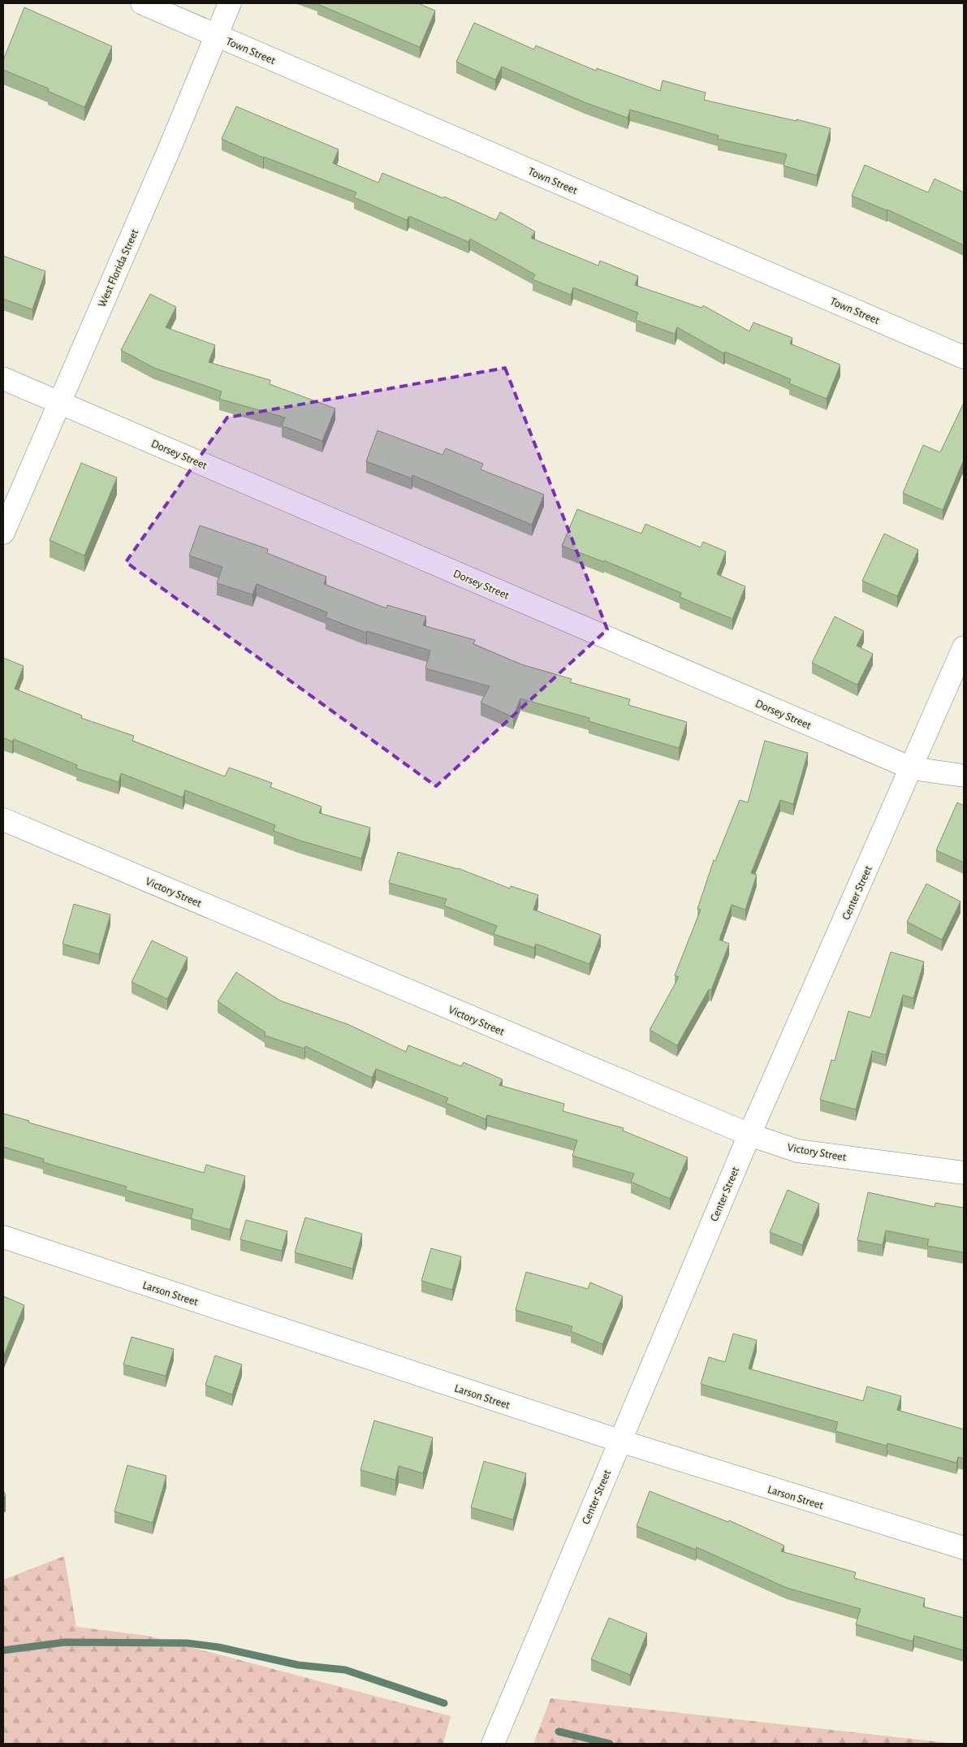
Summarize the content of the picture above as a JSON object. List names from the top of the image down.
{
  "streets": {
    "street": [
      "Town Street",
      "West Florida Street",
      "Dorsey Street",
      "Victory Street",
      "Center Street",
      "Larson Street"
    ]
  },
  "crossings": [
    ["Town Street", "West Florida Street"],
    ["West Florida Street", "Dorsey Street"],
    ["Dorsey Street", "Center Street"],
    ["Victory Street", "Center Street"],
    ["Center Street", "Larson Street"]
  ]
}
